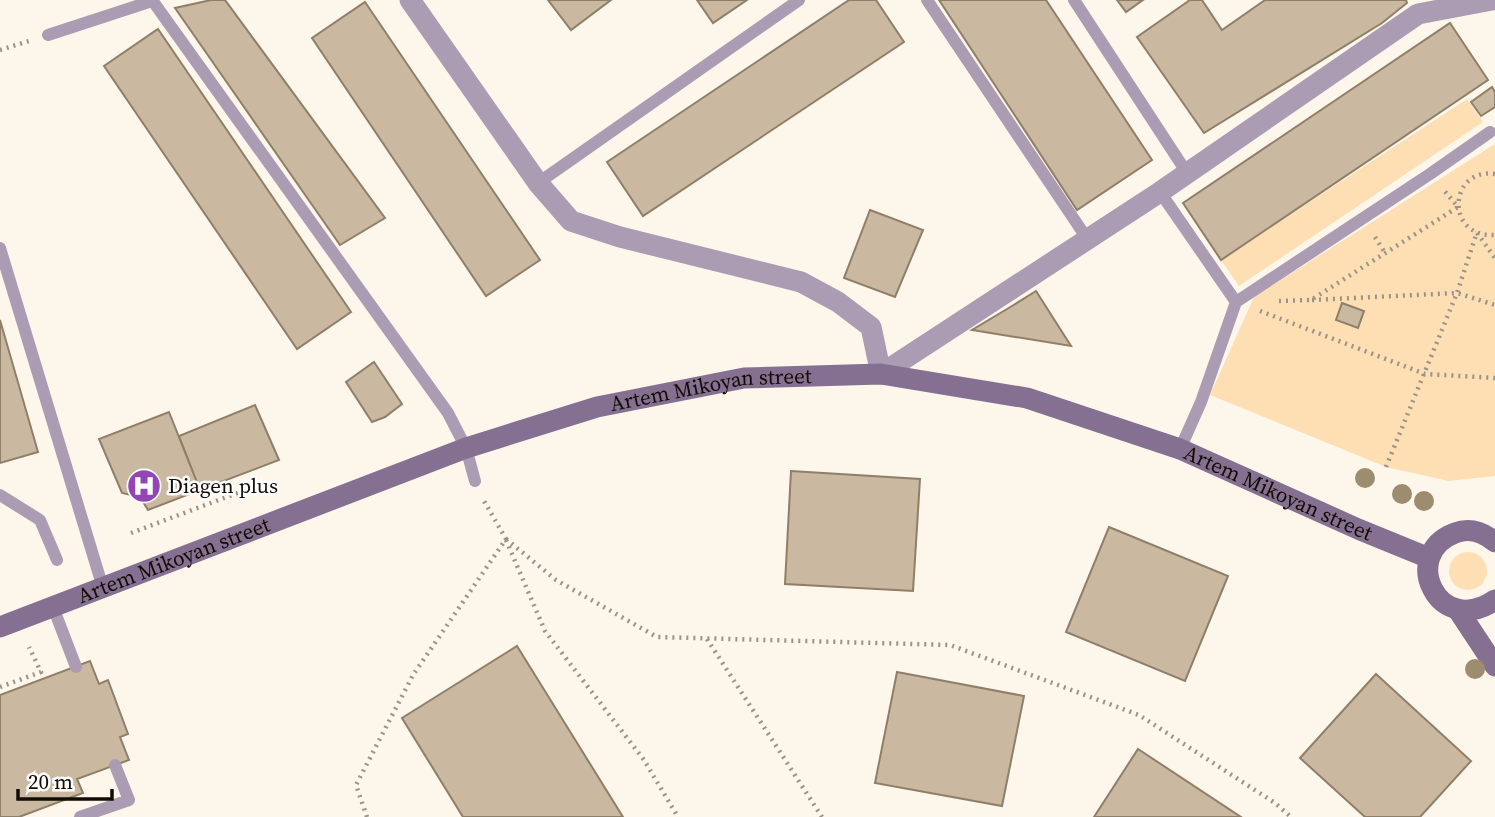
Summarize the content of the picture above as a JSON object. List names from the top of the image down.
{
  "streets": {
    "main road": ["Artem Mikoyan street"]
  },
  "places": {
    "hospital": ["Diagen plus"]
  },
  "scale_bar": "20 m"
}
